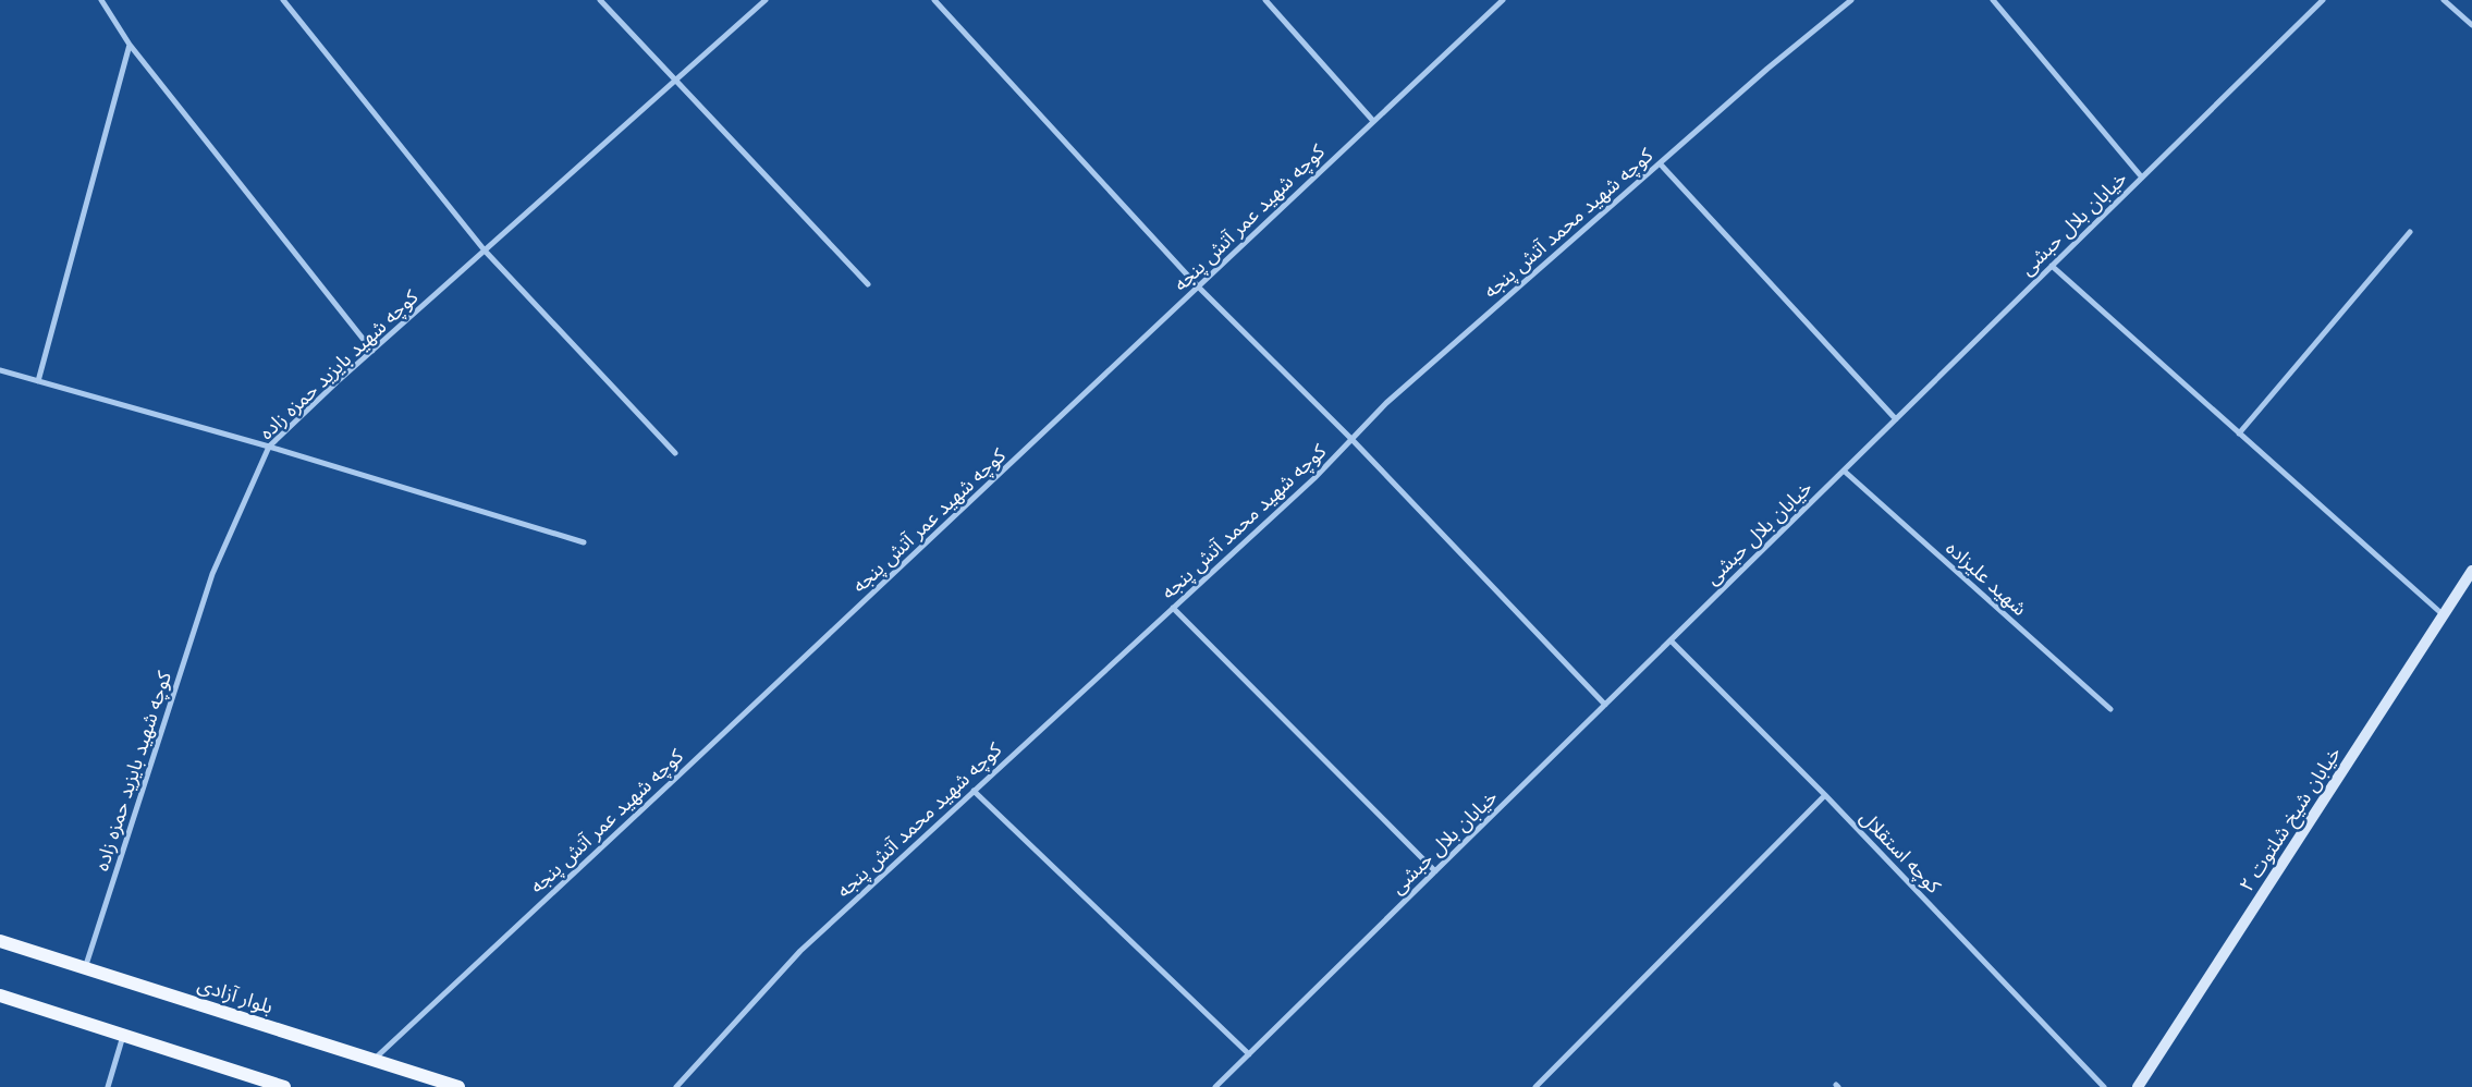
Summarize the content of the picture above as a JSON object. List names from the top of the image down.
{
  "streets": {
    "main road": ["خیابان شیخ شلتوت ۲", "بلوار آزادی"],
    "street": [
      "کوچه شهید عمر آتش پنجه",
      "کوچه شهید محمد آتش پنجه",
      "خیابان بلال حبشی",
      "کوچه شهید بایزید حمزه زاده",
      "شهید علیزاده",
      "کوچه استقلال"
    ]
  },
  "crossings": [
    ["کوچه شهید عمر آتش پنجه", "بلوار آزادی"],
    ["خیابان بلال حبشی", "شهید علیزاده"],
    ["خیابان بلال حبشی", "کوچه استقلال"],
    ["کوچه شهید بایزید حمزه زاده", "بلوار آزادی"]
  ]
}
